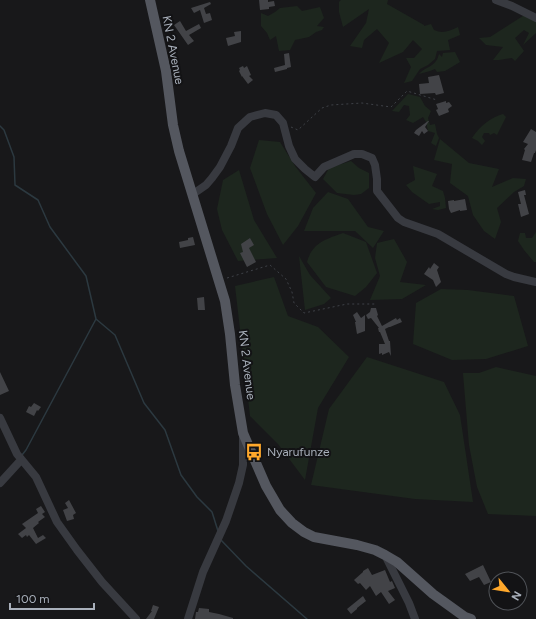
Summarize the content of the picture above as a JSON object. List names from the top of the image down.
{
  "streets": {
    "main road": ["KN 2 Avenue"]
  },
  "places": {
    "bus stop": ["Nyarufunze"]
  },
  "scale_bar": "100 m",
  "north": "bottom right"
}
